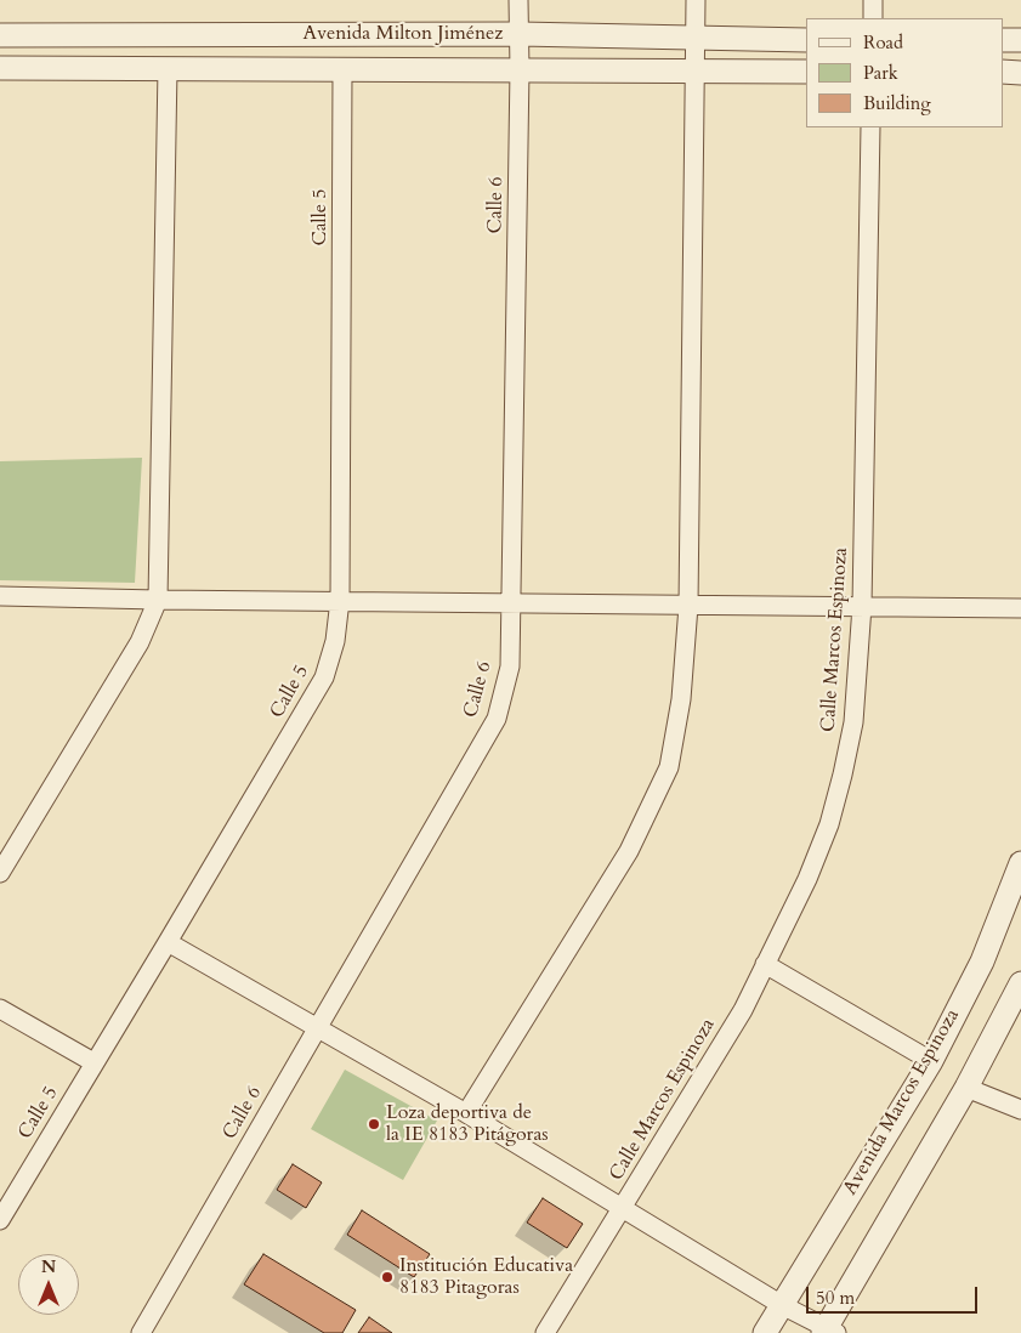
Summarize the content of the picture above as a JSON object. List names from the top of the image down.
{
  "streets": {
    "street": [
      "Avenida Milton Jiménez",
      "Calle 6",
      "Calle 5",
      "Calle Marcos Espinoza",
      "Avenida Marcos Espinoza"
    ]
  },
  "crossings": [
    ["Avenida Milton Jiménez", "Calle 6"],
    ["Avenida Milton Jiménez", "Calle 5"]
  ],
  "places": ["Loza deportiva de la IE 8183 Pitágoras", "Institución Educativa 8183 Pitagoras"],
  "legend": ["Road", "Park", "Building"],
  "scale_bar": "50 m",
  "north": "top"
}
